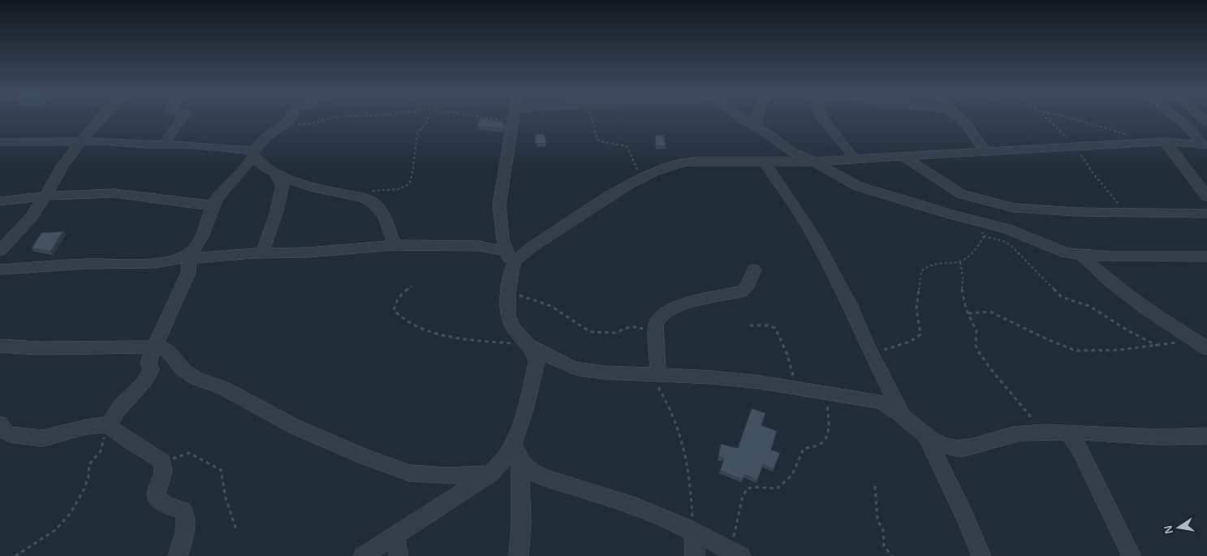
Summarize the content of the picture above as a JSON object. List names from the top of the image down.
{
  "north": "left"
}
